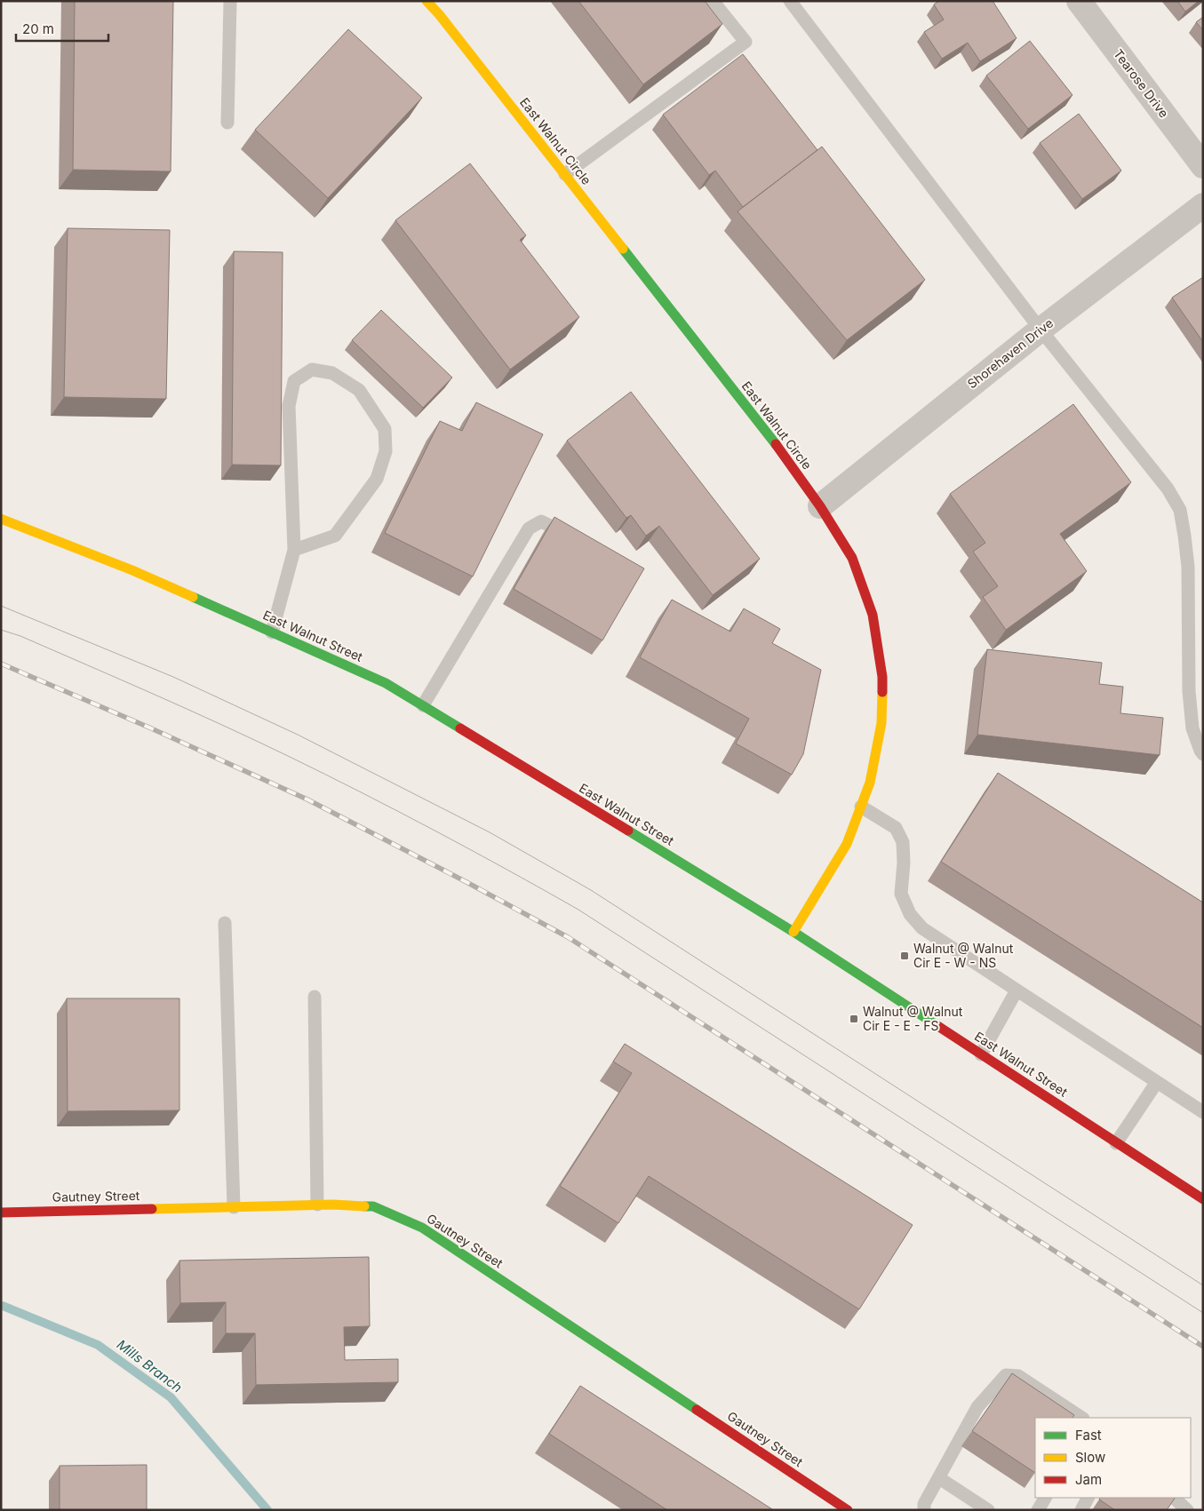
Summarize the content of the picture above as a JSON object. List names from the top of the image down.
{
  "streets": {
    "street": [
      "Tearose Drive",
      "East Walnut Circle",
      "Shorehaven Drive",
      "East Walnut Street",
      "Gautney Street"
    ]
  },
  "crossings": [
    ["East Walnut Circle", "Shorehaven Drive"],
    ["East Walnut Circle", "East Walnut Street"]
  ],
  "water": ["Mills Branch"],
  "places": {
    "transit": ["Walnut @ Walnut Cir E - W - NS", "Walnut @ Walnut Cir E - E - FS"]
  },
  "legend": ["Fast", "Slow", "Jam"],
  "scale_bar": "20 m"
}
